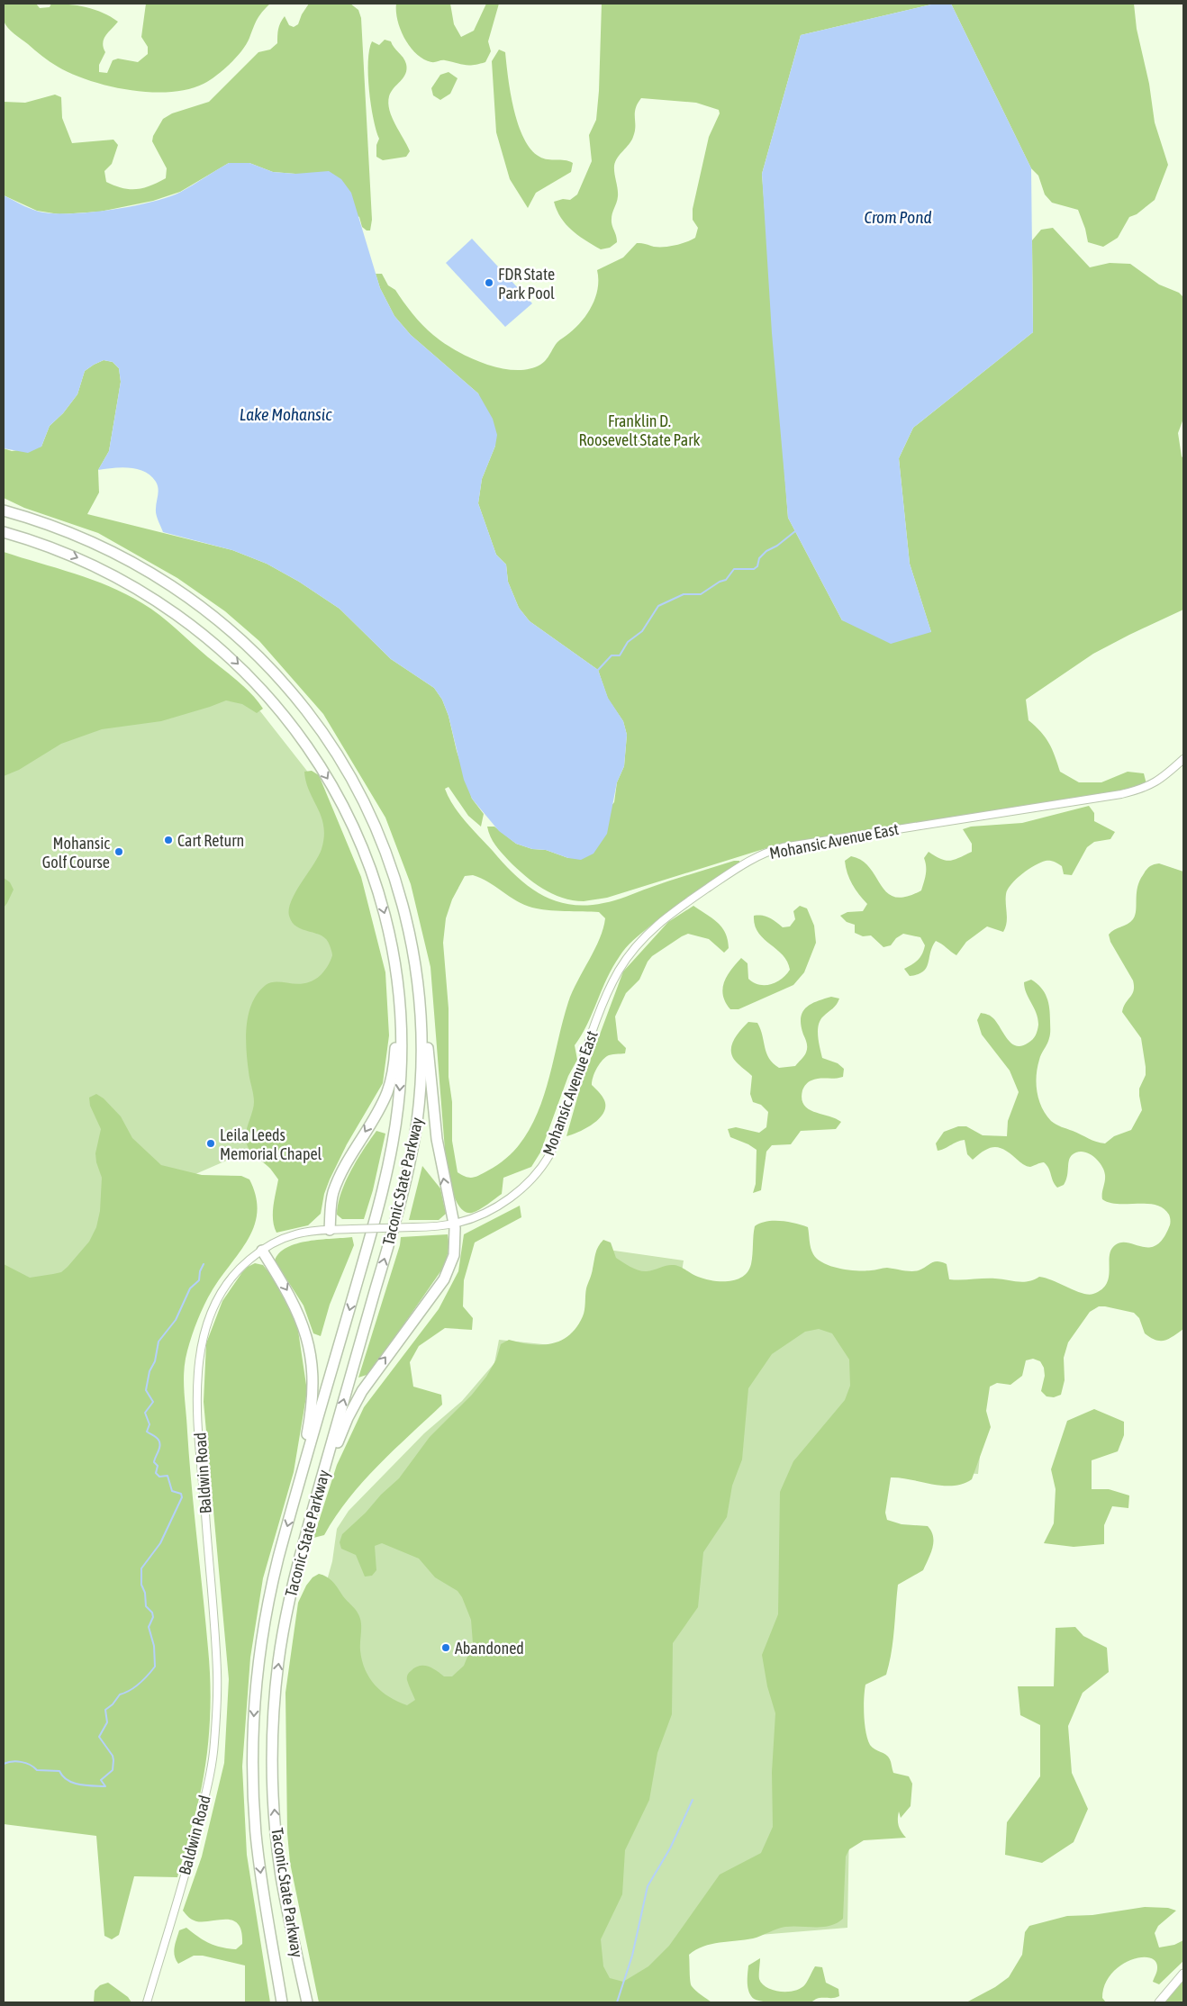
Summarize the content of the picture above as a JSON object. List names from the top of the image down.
{
  "streets": {
    "highway": ["Taconic State Parkway"],
    "street": ["Mohansic Avenue East", "Baldwin Road"]
  },
  "crossings": [
    ["Mohansic Avenue East", "Baldwin Road"]
  ],
  "water": ["Crom Pond", "Lake Mohansic"],
  "parks": ["Franklin D. Roosevelt State Park"],
  "places": [
    "FDR State Park Pool",
    "Cart Return",
    "Mohansic Golf Course",
    "Leila Leeds Memorial Chapel",
    "Abandoned"
  ]
}
